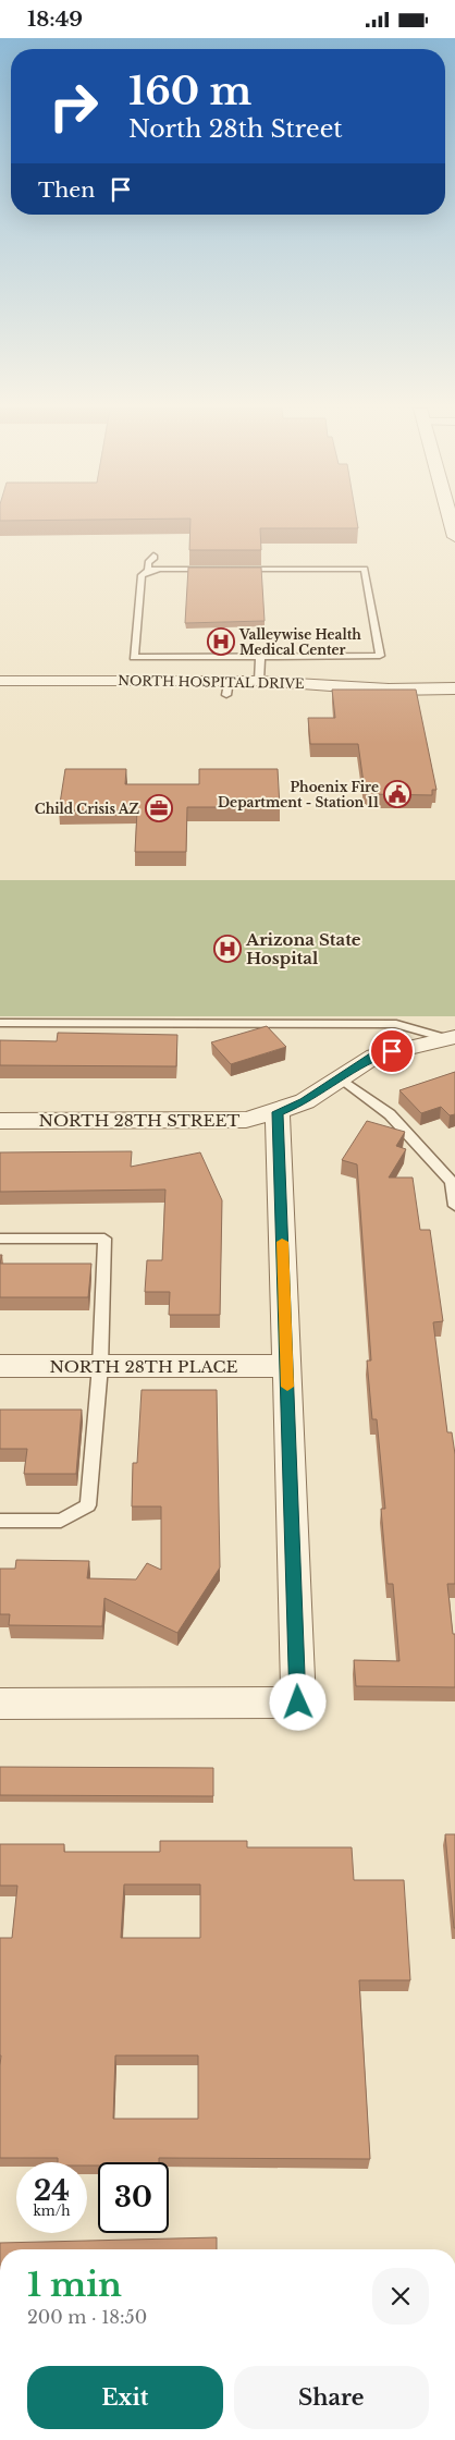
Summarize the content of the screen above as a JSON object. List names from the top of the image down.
{
  "streets": {
    "street": ["NORTH HOSPITAL DRIVE", "NORTH 28TH STREET", "NORTH 28TH PLACE"]
  },
  "places": {
    "hospital": ["Valleywise Health Medical Center", "Arizona State Hospital"],
    "public building": ["Phoenix Fire Department - Station 11"],
    "office": ["Child Crisis AZ"]
  },
  "page": {
    "status": "18:49",
    "turn": ["160 m", "North 28th Street"],
    "then": "Then",
    "speed": "24 km/h",
    "limit": "30",
    "heading": ["1 min", "200 m · 18:50"],
    "buttons": ["Exit", "Share"]
  }
}
